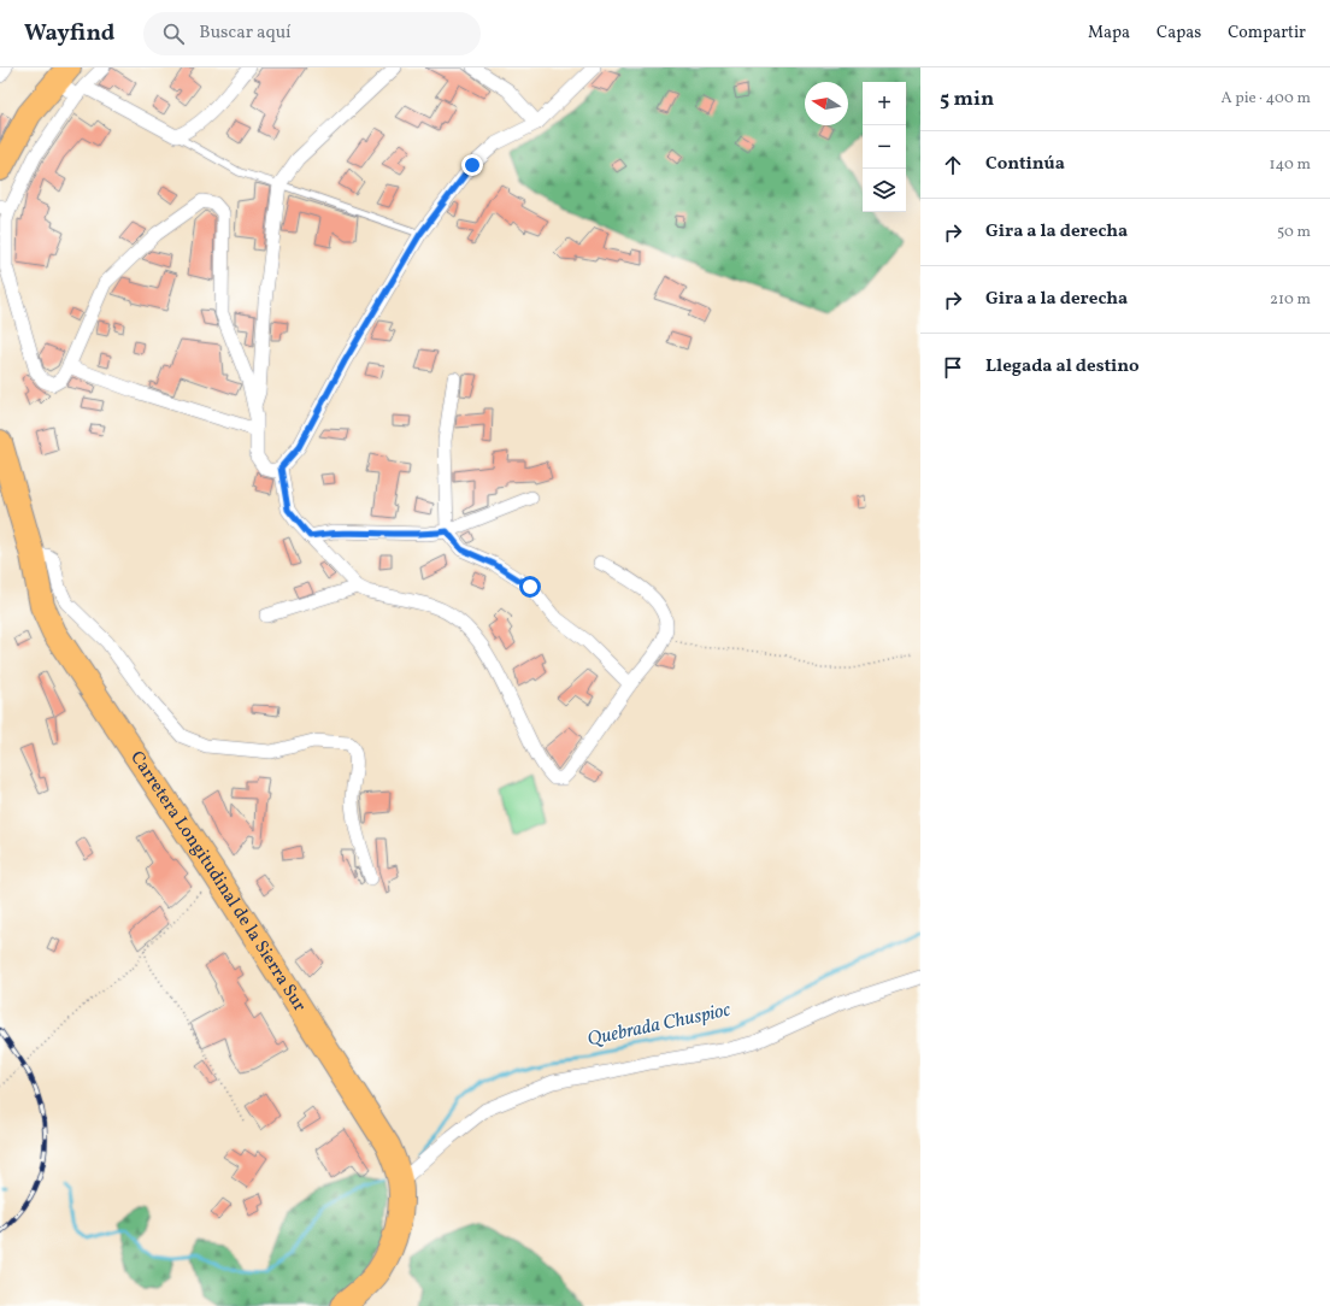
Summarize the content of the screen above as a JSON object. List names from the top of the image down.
{
  "streets": {
    "highway": ["Carretera Longitudinal de la Sierra Sur"]
  },
  "water": ["Quebrada Chuspioc"],
  "north": "left",
  "page": {
    "header": "Wayfind",
    "search": "Buscar aquí",
    "nav": ["Mapa", "Capas", "Compartir"],
    "heading": ["5 min", "A pie · 400 m"],
    "map_buttons": ["+", "−"],
    "list": [
      ["Continúa", "140 m"],
      ["Gira a la derecha", "50 m"],
      ["Gira a la derecha", "210 m"],
      "Llegada al destino"
    ]
  }
}
